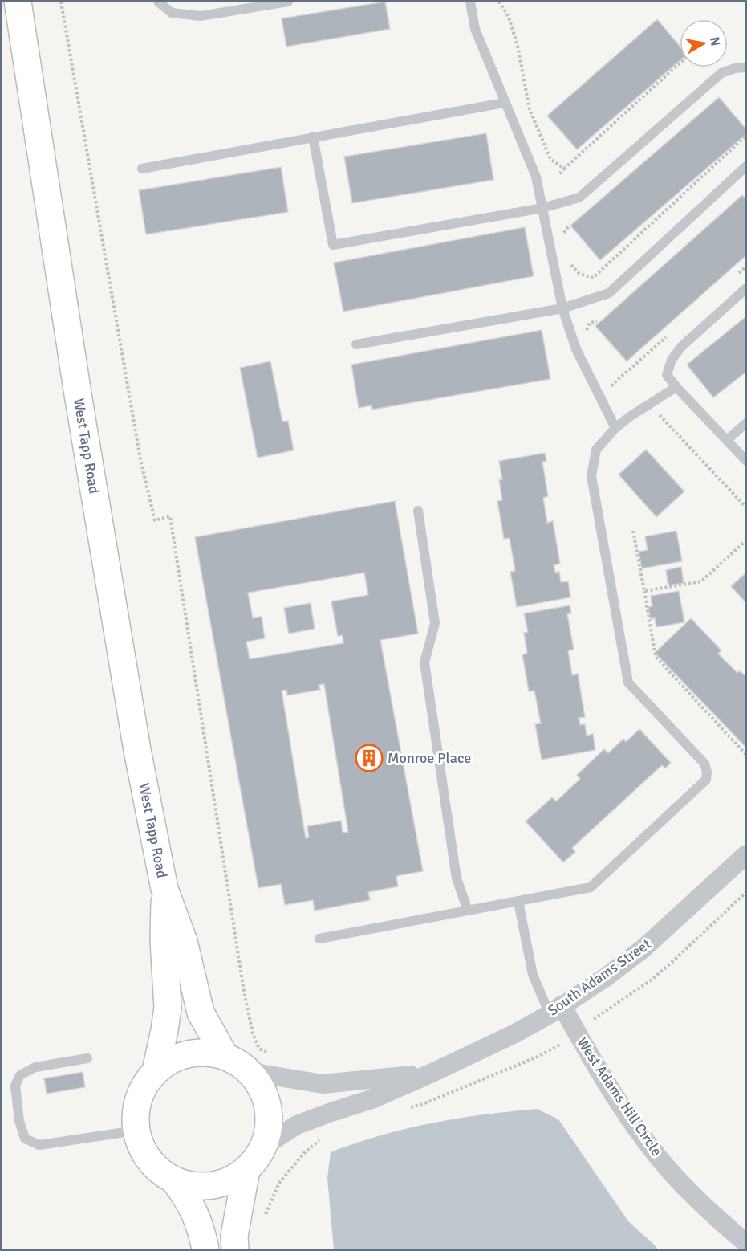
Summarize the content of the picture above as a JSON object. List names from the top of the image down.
{
  "streets": {
    "main road": ["West Tapp Road"],
    "street": ["South Adams Street", "West Adams Hill Circle"]
  },
  "crossings": [
    ["West Tapp Road", "South Adams Street"],
    ["South Adams Street", "West Adams Hill Circle"]
  ],
  "places": {
    "building": ["Monroe Place"]
  },
  "north": "right"
}
